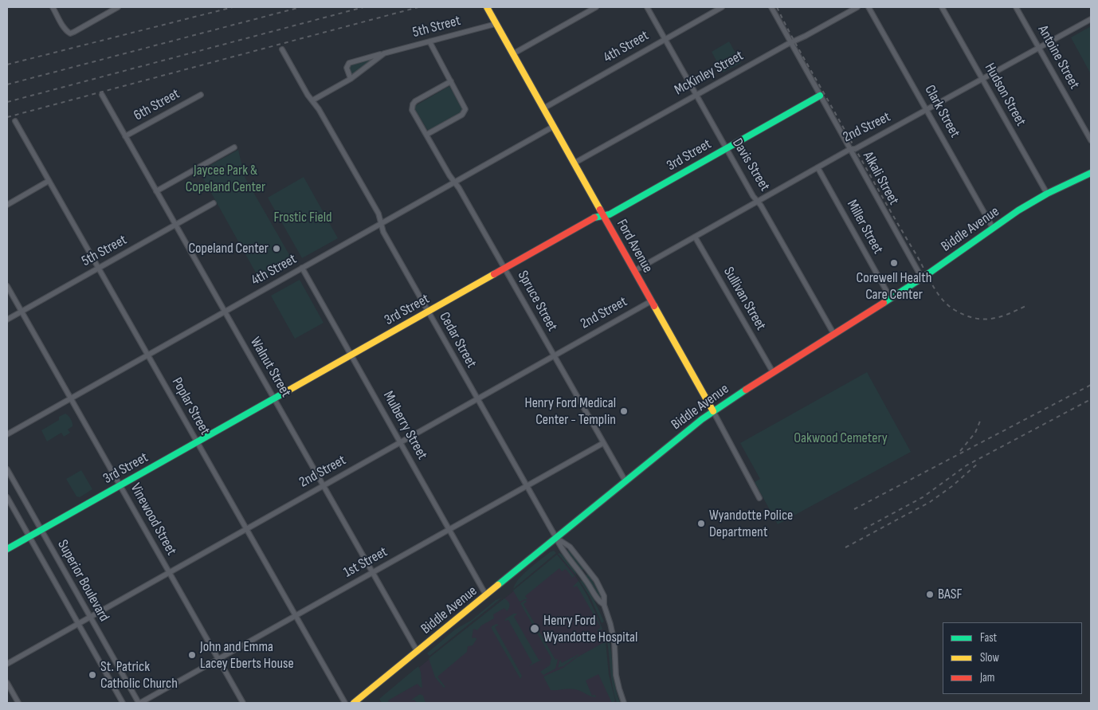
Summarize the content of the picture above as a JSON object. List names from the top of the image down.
{
  "streets": {
    "main road": ["3rd Street", "Biddle Avenue", "Ford Avenue"],
    "street": [
      "5th Street",
      "4th Street",
      "Antoine Street",
      "McKinley Street",
      "Hudson Street",
      "6th Street",
      "Clark Street",
      "2nd Street",
      "Davis Street",
      "Alkali Street",
      "Miller Street",
      "Sullivan Street",
      "Spruce Street",
      "Cedar Street",
      "Walnut Street",
      "Poplar Street",
      "Mulberry Street",
      "Vinewood Street",
      "1st Street",
      "Superior Boulevard"
    ]
  },
  "crossings": [
    ["5th Street", "Ford Avenue"],
    ["5th Street", "Cedar Street"],
    ["5th Street", "Walnut Street"],
    ["5th Street", "Poplar Street"],
    ["5th Street", "Vinewood Street"],
    ["4th Street", "Davis Street"],
    ["4th Street", "Ford Avenue"],
    ["4th Street", "Spruce Street"],
    ["4th Street", "Cedar Street"],
    ["4th Street", "Walnut Street"],
    ["4th Street", "Poplar Street"],
    ["4th Street", "Mulberry Street"],
    ["4th Street", "Vinewood Street"],
    ["Antoine Street", "2nd Street"],
    ["McKinley Street", "Davis Street"],
    ["McKinley Street", "Alkali Street"],
    ["McKinley Street", "Ford Avenue"],
    ["Hudson Street", "2nd Street"],
    ["Hudson Street", "Biddle Avenue"],
    ["6th Street", "Walnut Street"],
    ["Clark Street", "2nd Street"],
    ["Clark Street", "Biddle Avenue"],
    ["2nd Street", "Davis Street"],
    ["2nd Street", "Alkali Street"],
    ["2nd Street", "Miller Street"],
    ["2nd Street", "Ford Avenue"],
    ["2nd Street", "Sullivan Street"],
    ["2nd Street", "Spruce Street"],
    ["2nd Street", "Cedar Street"],
    ["2nd Street", "Walnut Street"],
    ["2nd Street", "Poplar Street"],
    ["2nd Street", "Mulberry Street"],
    ["2nd Street", "Vinewood Street"],
    ["2nd Street", "Superior Boulevard"],
    ["3rd Street", "Davis Street"],
    ["3rd Street", "Alkali Street"],
    ["3rd Street", "Ford Avenue"],
    ["3rd Street", "Spruce Street"],
    ["3rd Street", "Cedar Street"],
    ["3rd Street", "Walnut Street"],
    ["3rd Street", "Poplar Street"],
    ["3rd Street", "Mulberry Street"],
    ["3rd Street", "Vinewood Street"],
    ["3rd Street", "Superior Boulevard"],
    ["Davis Street", "Biddle Avenue"],
    ["Alkali Street", "Biddle Avenue"],
    ["Miller Street", "Biddle Avenue"],
    ["Biddle Avenue", "Ford Avenue"],
    ["Biddle Avenue", "Sullivan Street"],
    ["Biddle Avenue", "Spruce Street"],
    ["Biddle Avenue", "Cedar Street"],
    ["Biddle Avenue", "Walnut Street"],
    ["Biddle Avenue", "Mulberry Street"],
    ["Spruce Street", "1st Street"],
    ["Cedar Street", "1st Street"],
    ["Walnut Street", "1st Street"],
    ["Poplar Street", "1st Street"],
    ["Mulberry Street", "1st Street"],
    ["Vinewood Street", "1st Street"],
    ["1st Street", "Superior Boulevard"]
  ],
  "parks": ["Jaycee Park & Copeland Center", "Frostic Field", "Oakwood Cemetery"],
  "places": [
    "Copeland Center",
    "Corewell Health Care Center",
    "Henry Ford Medical Center - Templin",
    "Wyandotte Police Department",
    "BASF",
    "Henry Ford Wyandotte Hospital",
    "John and Emma Lacey Eberts House",
    "St. Patrick Catholic Church"
  ],
  "legend": ["Fast", "Slow", "Jam"]
}
